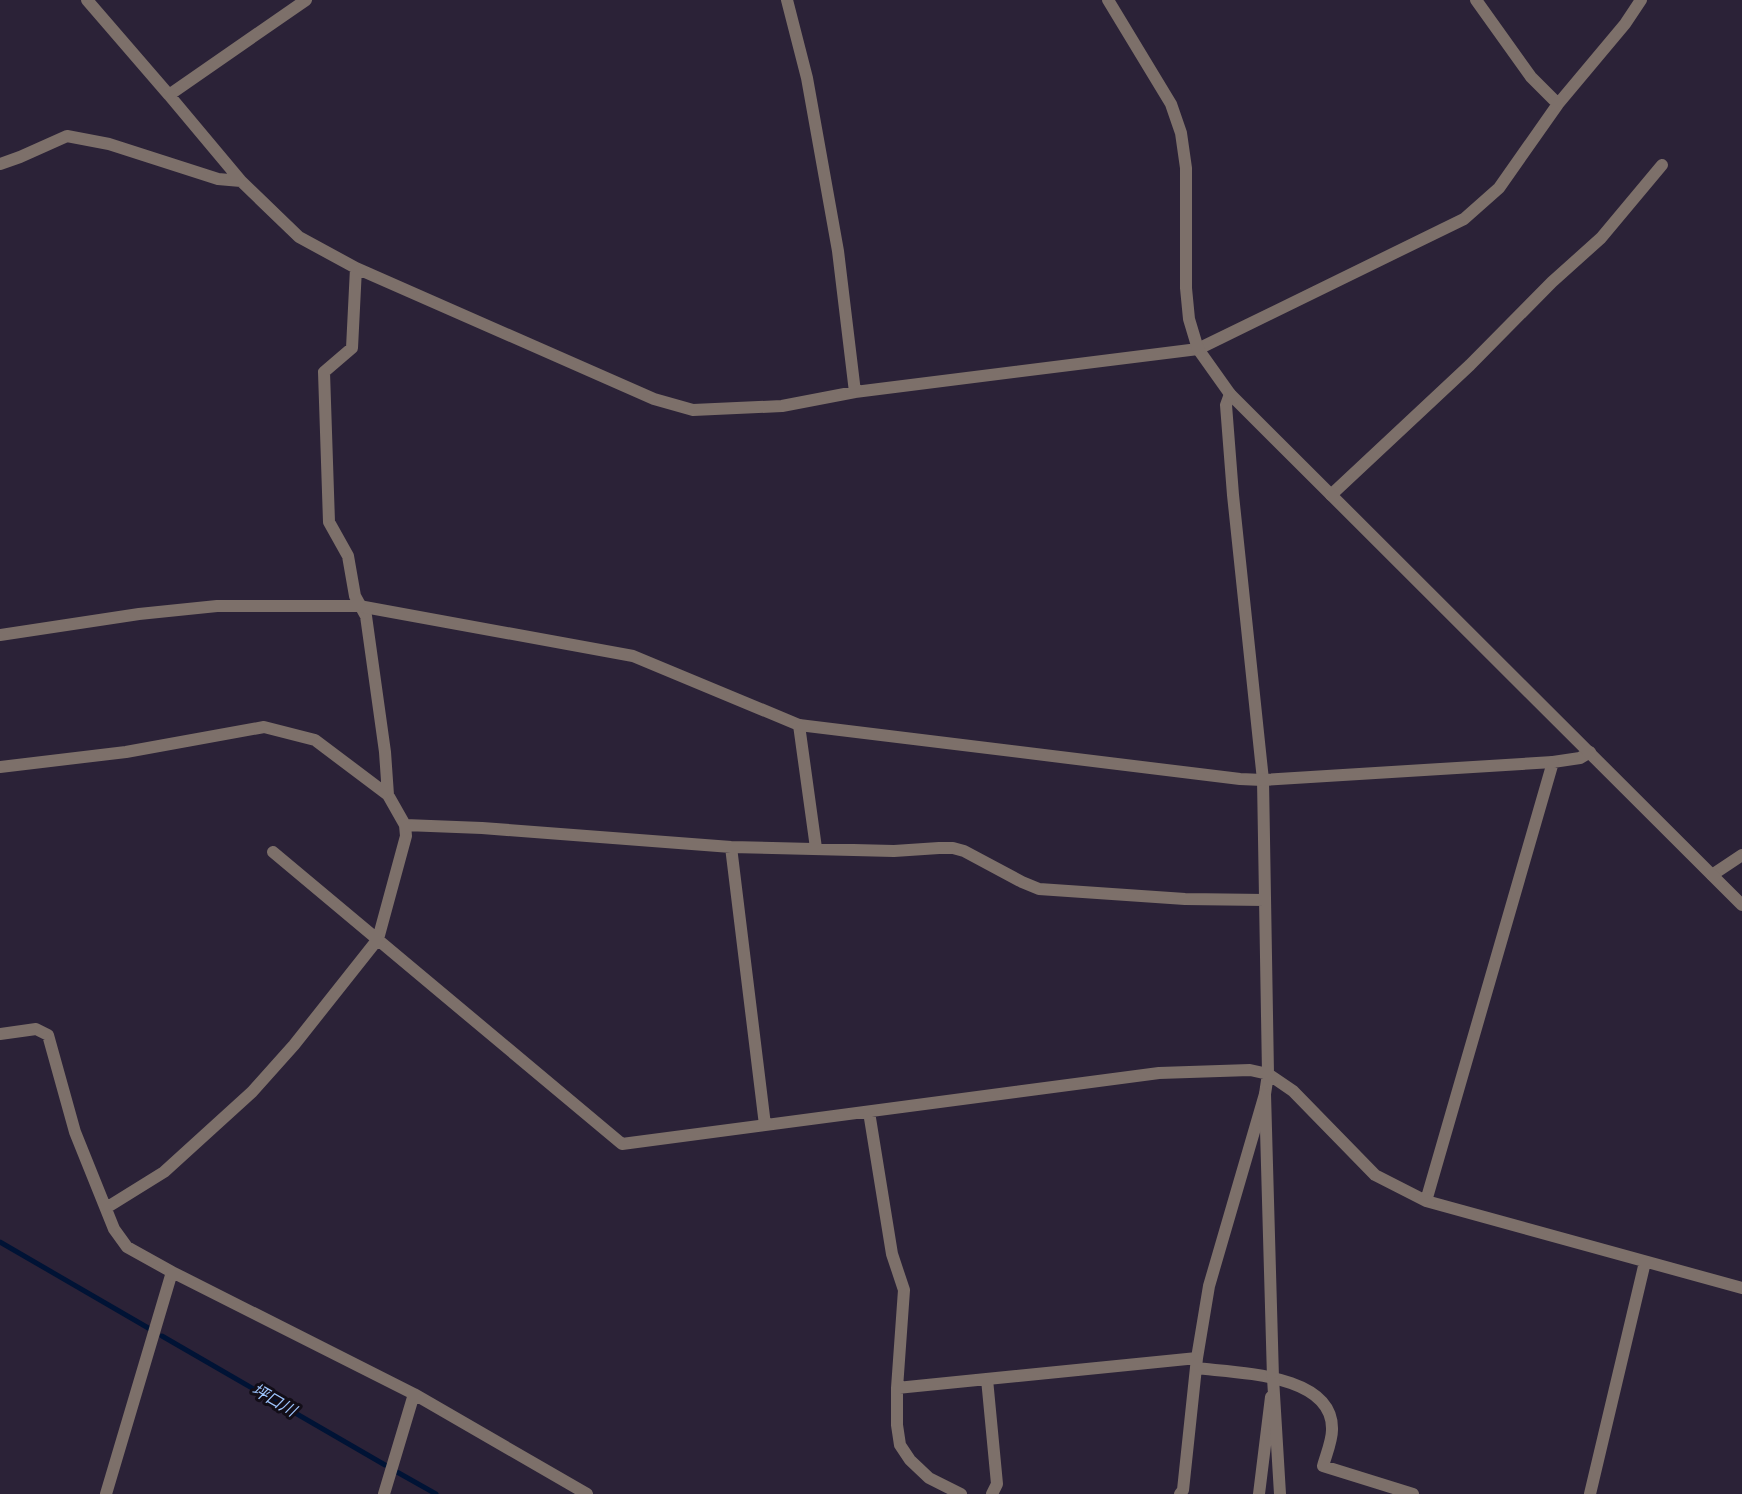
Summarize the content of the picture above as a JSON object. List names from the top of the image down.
{
  "water": ["坪口川"]
}
